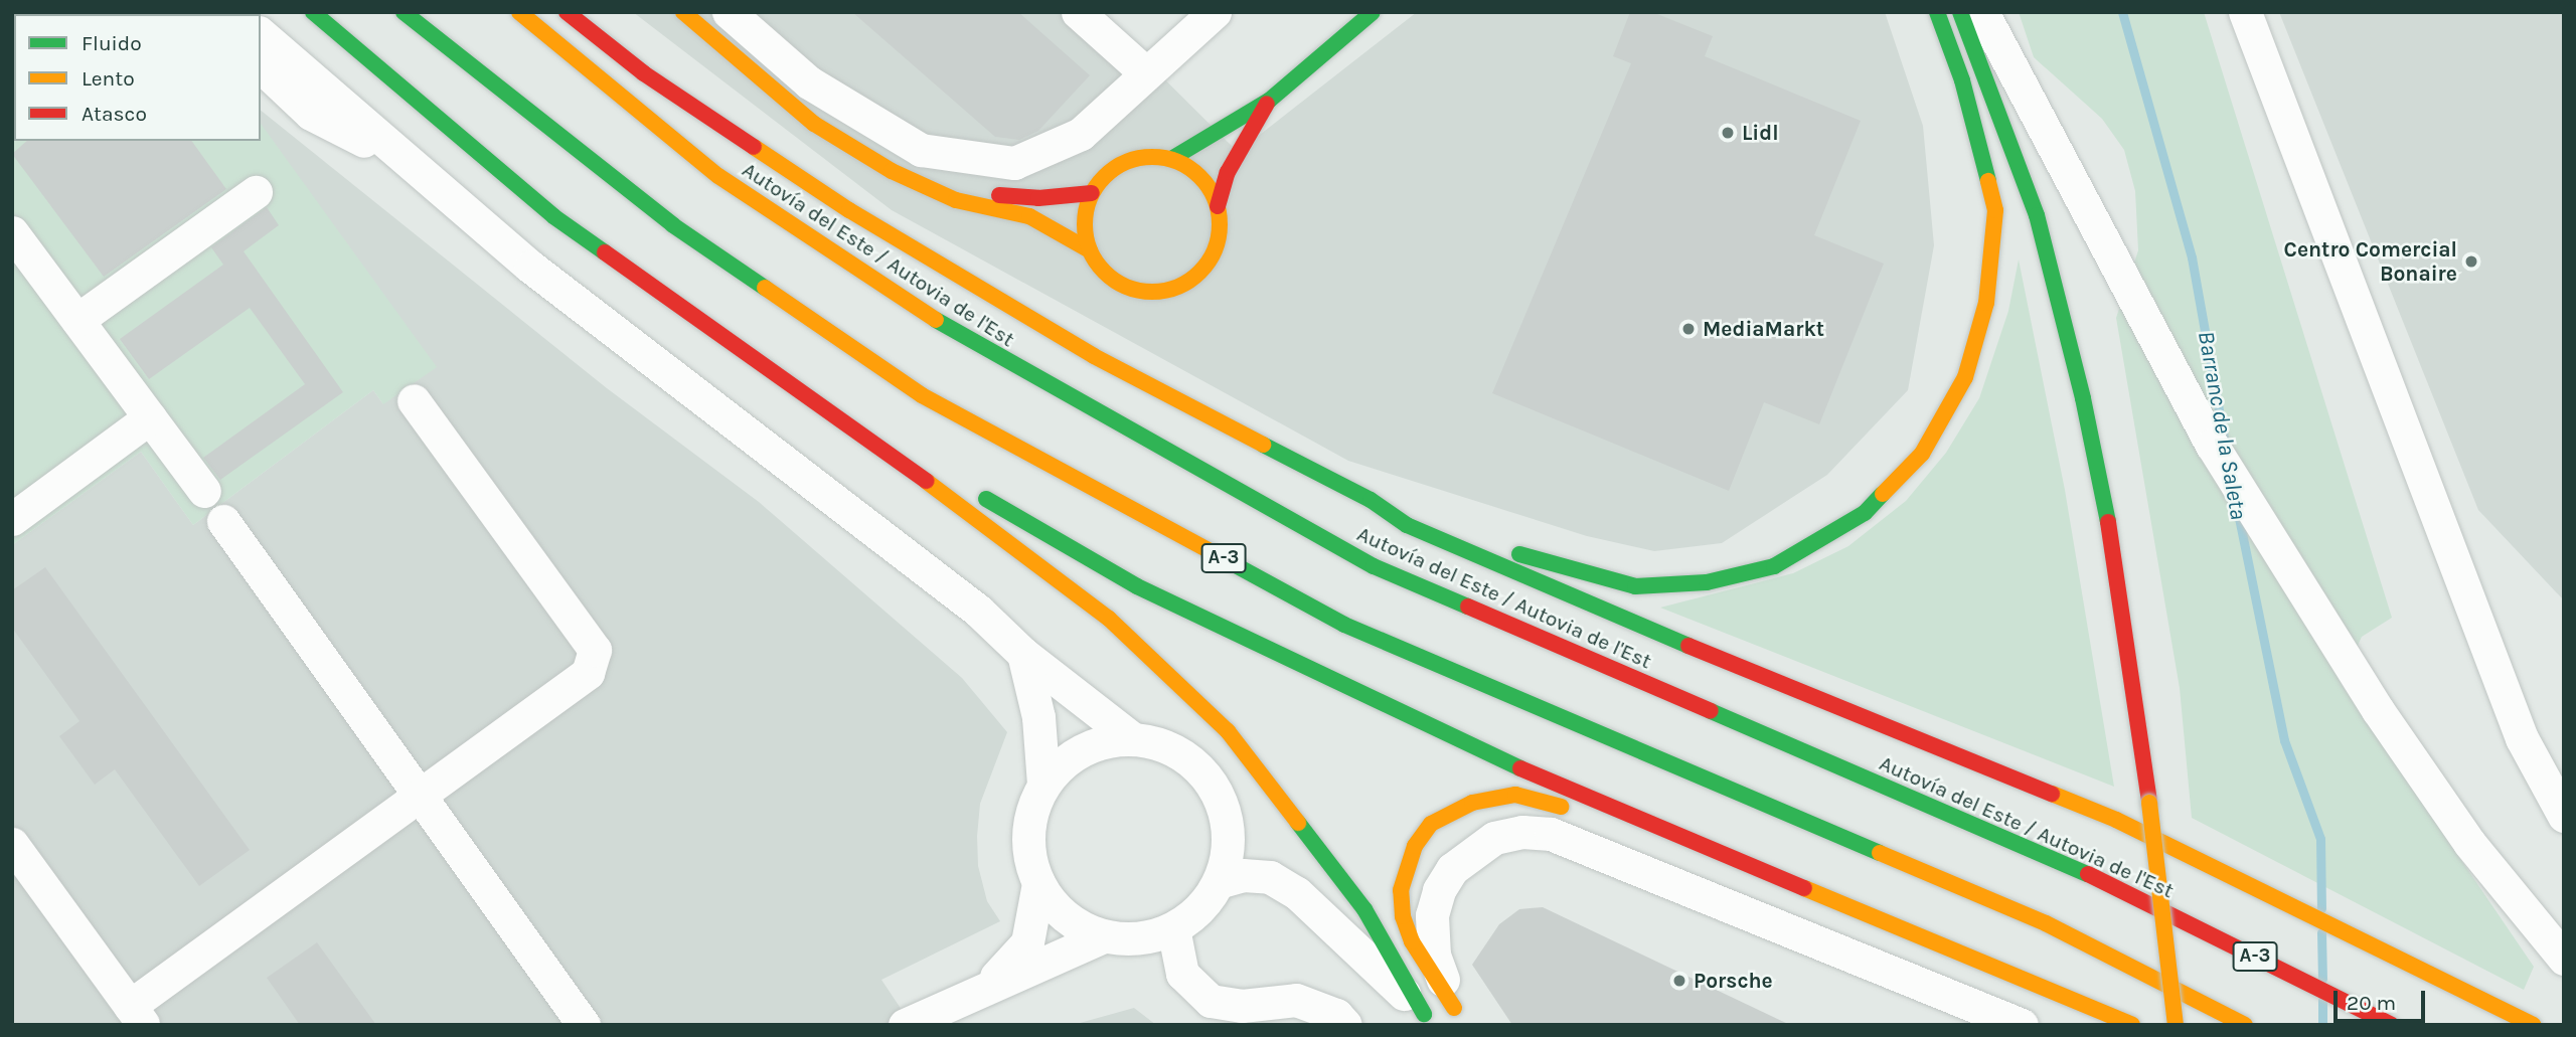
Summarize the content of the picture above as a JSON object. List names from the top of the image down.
{
  "streets": {
    "main road": ["Autovía del Este / Autovia de l'Est", "A-3"]
  },
  "water": ["Barranc de la Saleta"],
  "places": [
    "Lidl",
    "Centro Comercial Bonaire",
    "MediaMarkt",
    "Porsche"
  ],
  "legend": ["Fluido", "Lento", "Atasco"],
  "scale_bar": "20 m"
}
